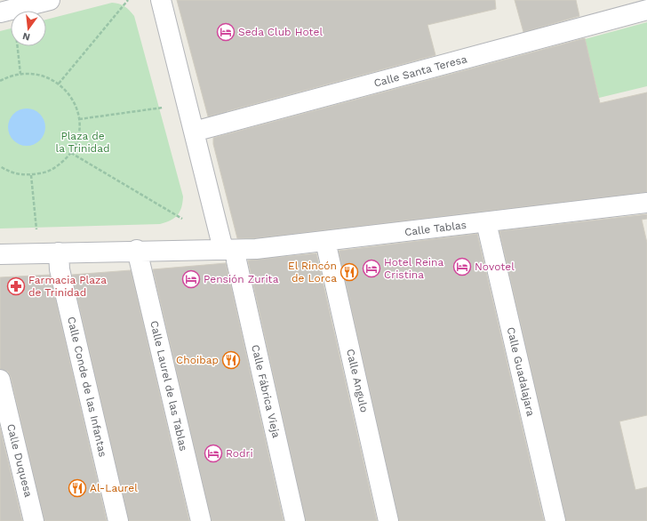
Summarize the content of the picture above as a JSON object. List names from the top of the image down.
{
  "streets": {
    "street": [
      "Calle Santa Teresa",
      "Calle Tablas",
      "Calle Guadalajara",
      "Calle Angulo",
      "Calle Laurel de las Tablas",
      "Calle Conde de las Infantas",
      "Calle Fábrica Vieja",
      "Calle Duquesa"
    ]
  },
  "crossings": [
    ["Calle Tablas", "Calle Guadalajara"],
    ["Calle Tablas", "Calle Angulo"],
    ["Calle Tablas", "Calle Fábrica Vieja"]
  ],
  "parks": ["Plaza de la Trinidad"],
  "places": {
    "hotel": [
      "Seda Club Hotel",
      "Novotel",
      "Hotel Reina Cristina",
      "Pensión Zurita",
      "Rodri"
    ],
    "restaurant": ["El Rincón de Lorca", "Choibap", "Al-Laurel"],
    "pharmacy": ["Farmacia Plaza de Trinidad"]
  },
  "north": "bottom"
}
